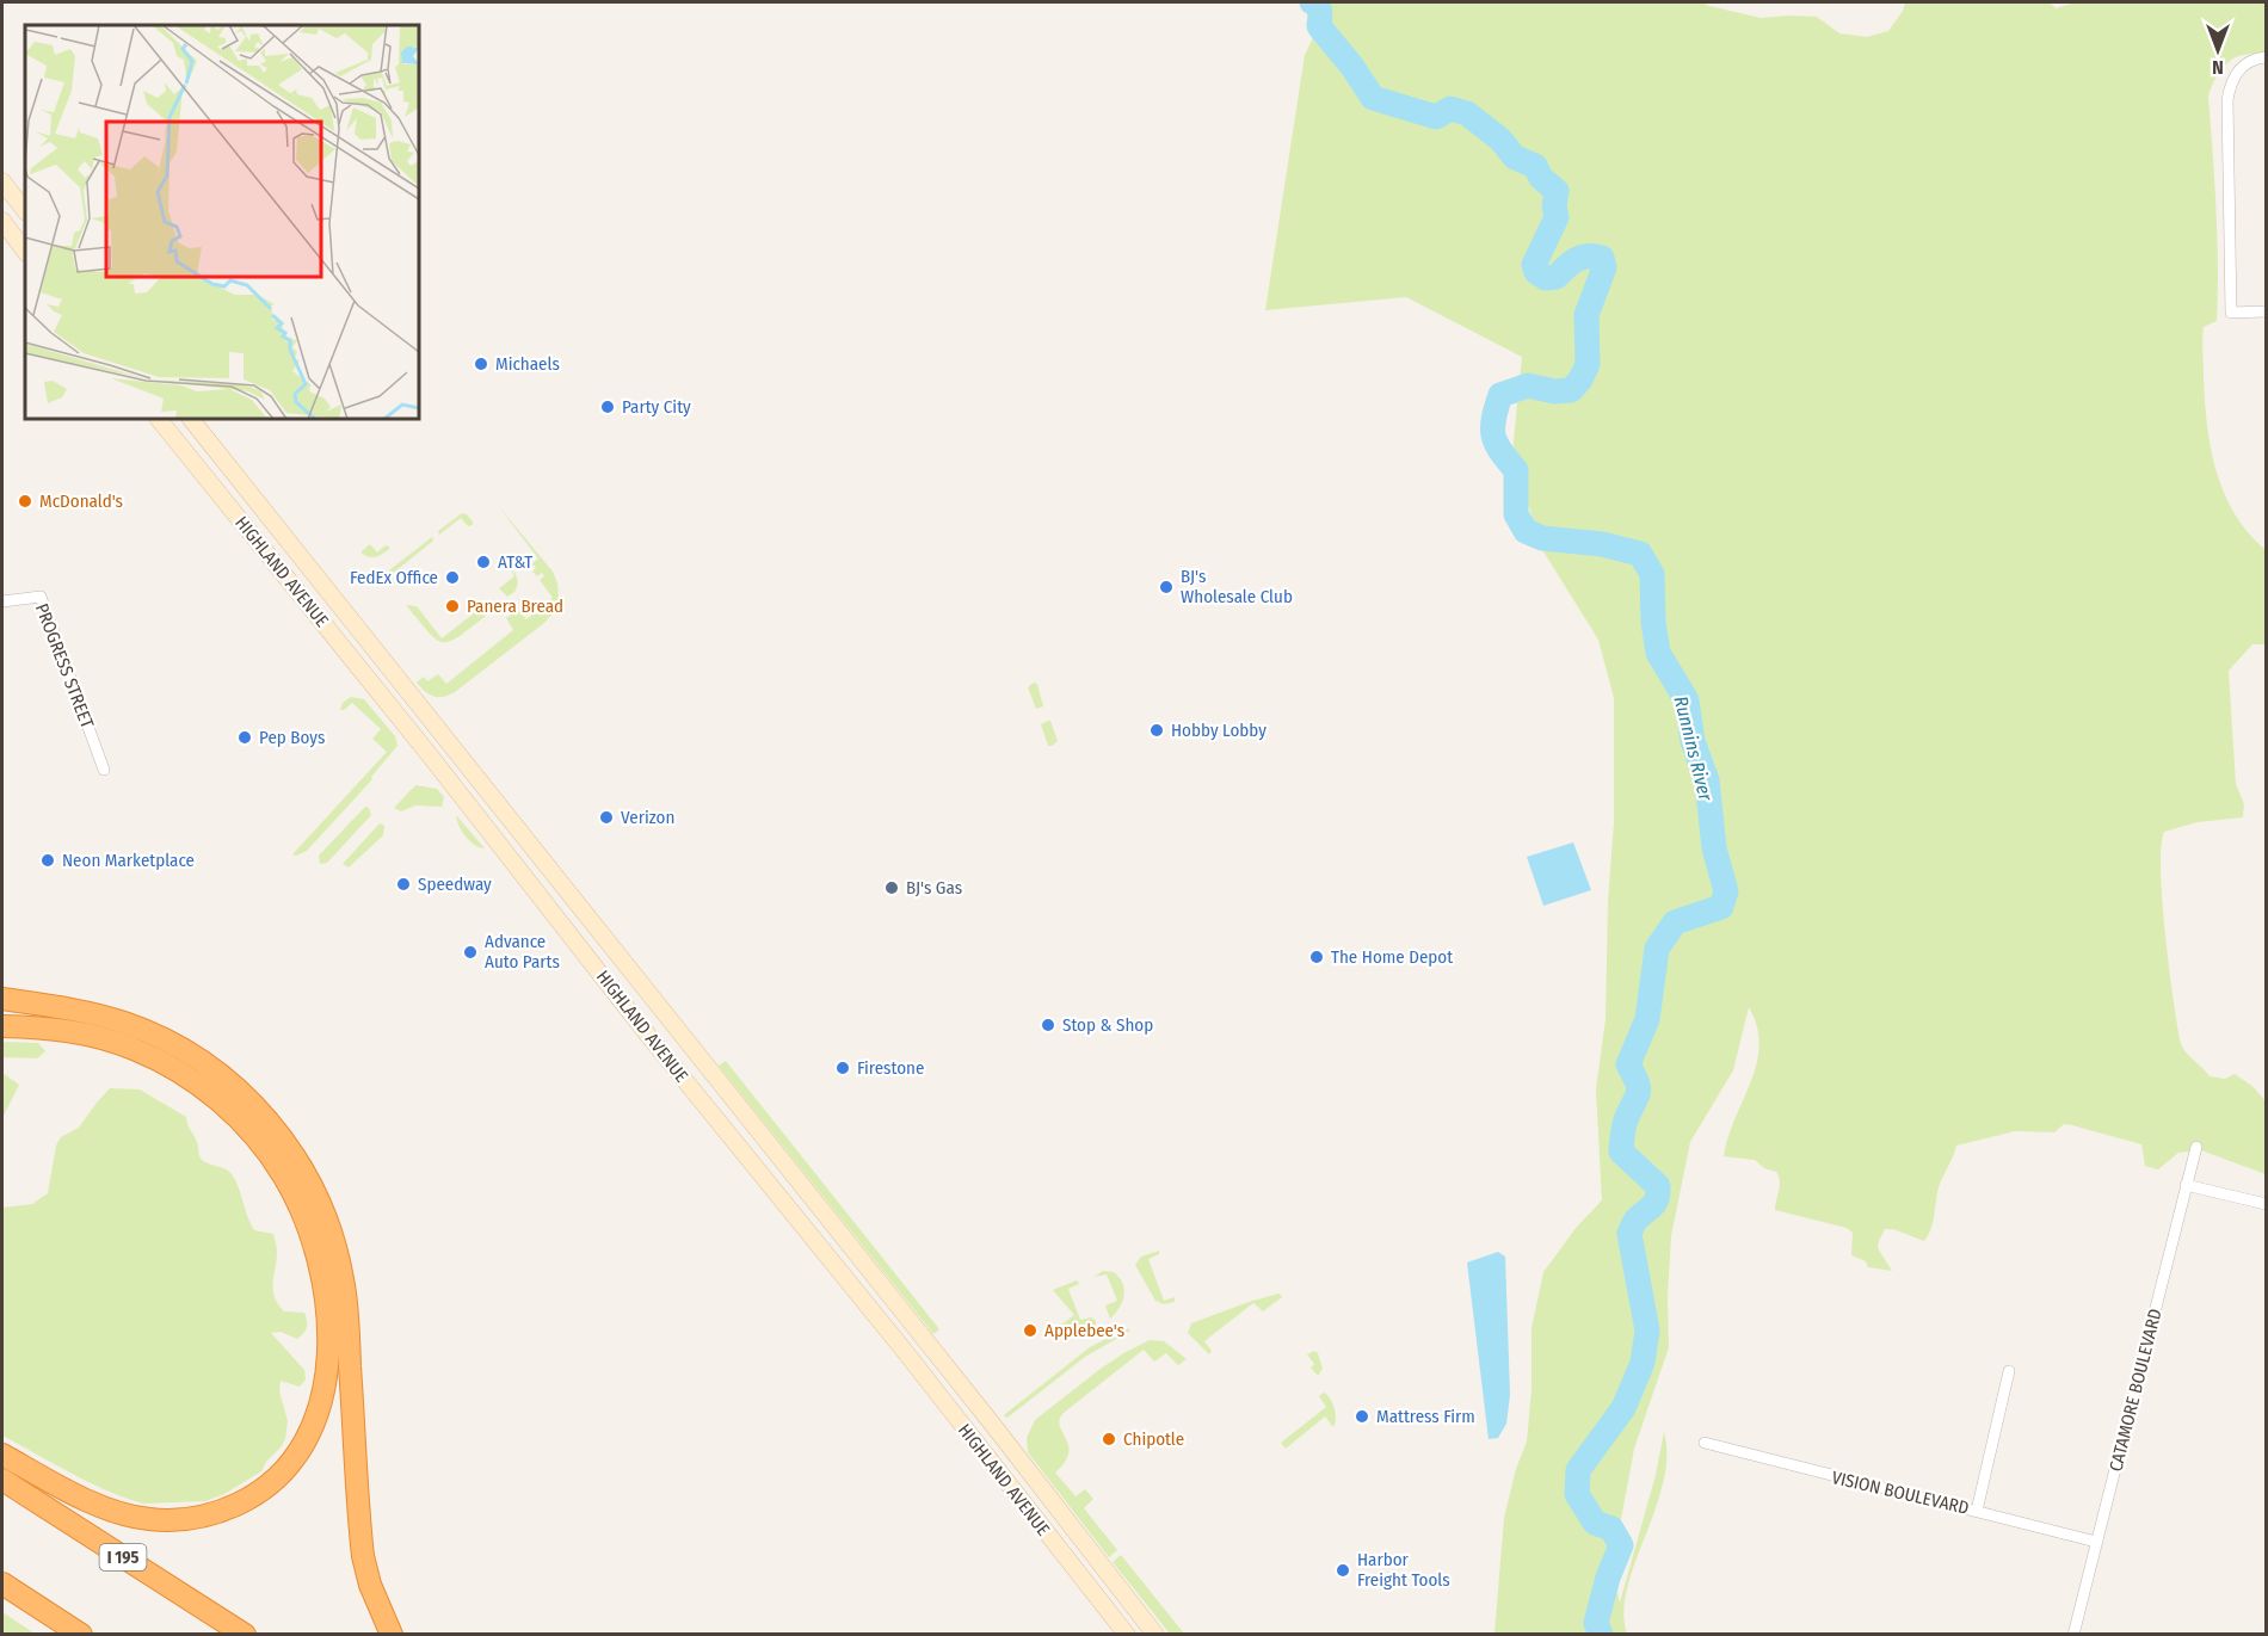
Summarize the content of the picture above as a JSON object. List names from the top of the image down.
{
  "streets": {
    "highway": ["I 195"],
    "main road": ["HIGHLAND AVENUE"],
    "street": ["PROGRESS STREET", "CATAMORE BOULEVARD", "VISION BOULEVARD"]
  },
  "crossings": [
    ["CATAMORE BOULEVARD", "VISION BOULEVARD"]
  ],
  "water": ["Runnins River"],
  "places": [
    "Michaels",
    "Party City",
    "McDonald's",
    "AT&T",
    "FedEx Office",
    "BJ's Wholesale Club",
    "Panera Bread",
    "Hobby Lobby",
    "Pep Boys",
    "Verizon",
    "Neon Marketplace",
    "Speedway",
    "BJ's Gas",
    "Advance Auto Parts",
    "The Home Depot",
    "Stop & Shop",
    "Firestone",
    "Applebee's",
    "Mattress Firm",
    "Chipotle",
    "Harbor Freight Tools"
  ],
  "north": "bottom"
}
